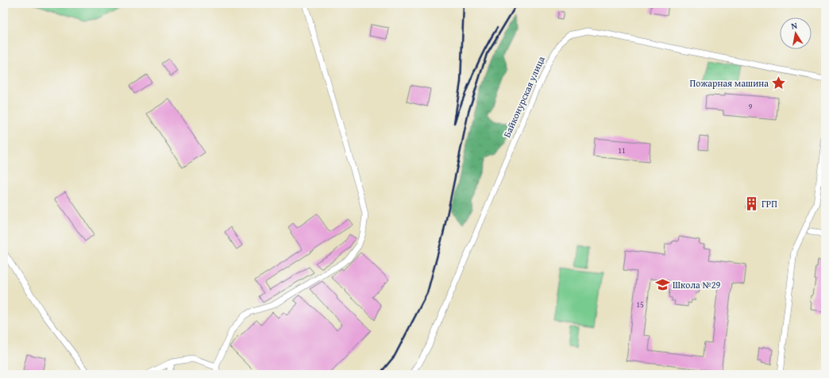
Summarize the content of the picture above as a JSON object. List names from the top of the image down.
{
  "streets": {
    "street": ["Байконурская улица"]
  },
  "places": {
    "place": ["Пожарная машина"],
    "building": ["ГРП"],
    "school or university": ["Школа №29"]
  },
  "house_numbers": ["9", "11", "15"],
  "north": "top"
}
